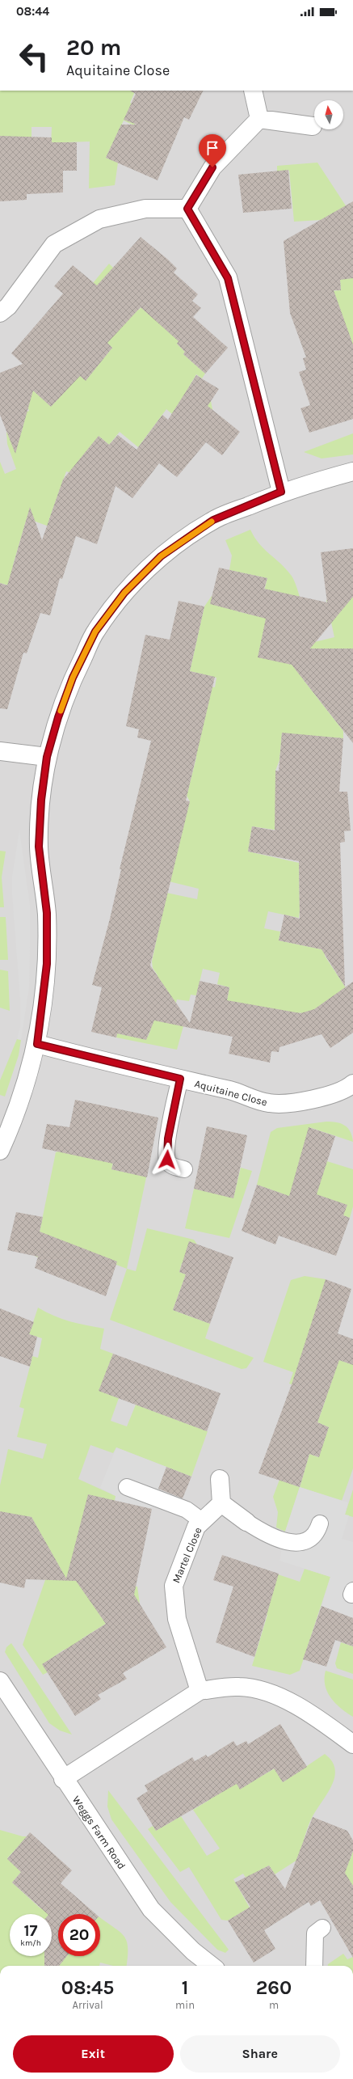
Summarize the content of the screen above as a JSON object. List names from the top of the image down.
{
  "streets": {
    "street": ["Aquitaine Close", "Martel Close", "Weggs Farm Road"]
  },
  "north": "top",
  "page": {
    "status": "08:44",
    "turn": ["20 m", "Aquitaine Close"],
    "speed": "17 km/h",
    "limit": "20",
    "eta": [
      "08:45",
      "Arrival",
      "1",
      "min",
      "260",
      "m"
    ],
    "buttons": ["Exit", "Share"]
  }
}
